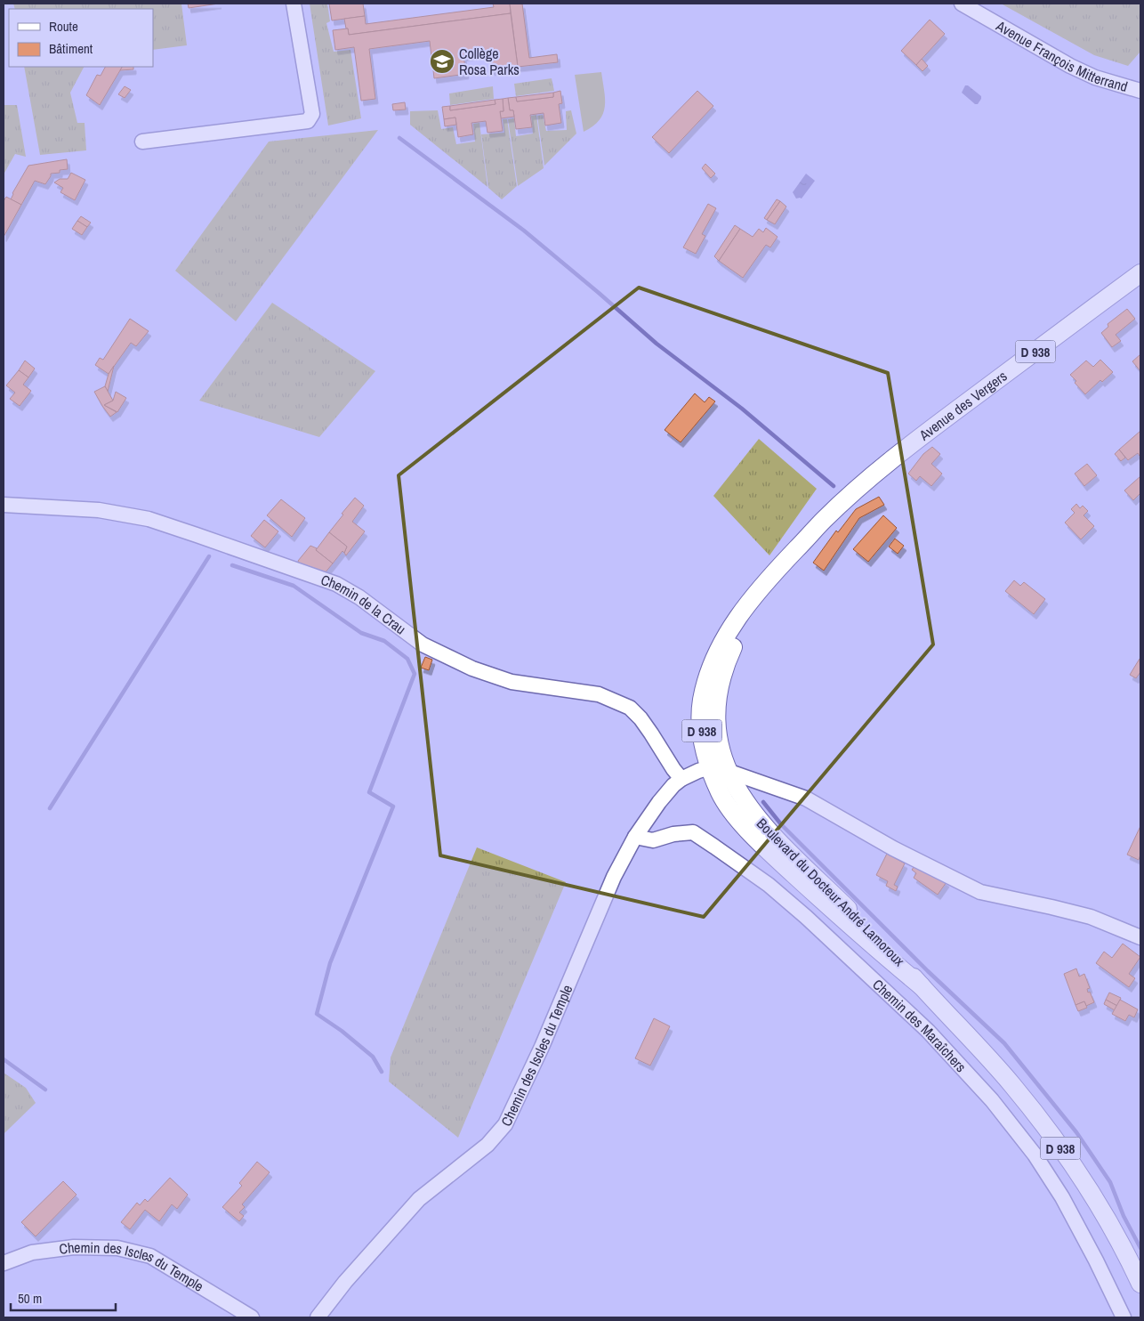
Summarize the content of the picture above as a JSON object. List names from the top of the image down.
{
  "streets": {
    "main road": ["D 938", "Avenue des Vergers", "Boulevard du Docteur André Lamoroux"],
    "street": [
      "Avenue François Mitterrand",
      "Chemin de la Crau",
      "Chemin des Maraîchers",
      "Chemin des Iscles du Temple"
    ]
  },
  "crossings": [
    ["Avenue des Vergers", "Boulevard du Docteur André Lamoroux"],
    ["Chemin de la Crau", "Chemin des Iscles du Temple"],
    ["Boulevard du Docteur André Lamoroux", "Chemin des Iscles du Temple"],
    ["Chemin des Maraîchers", "Chemin des Iscles du Temple"]
  ],
  "places": {
    "school or university": ["Collège Rosa Parks"]
  },
  "legend": ["Route", "Bâtiment"],
  "scale_bar": "50 m"
}
